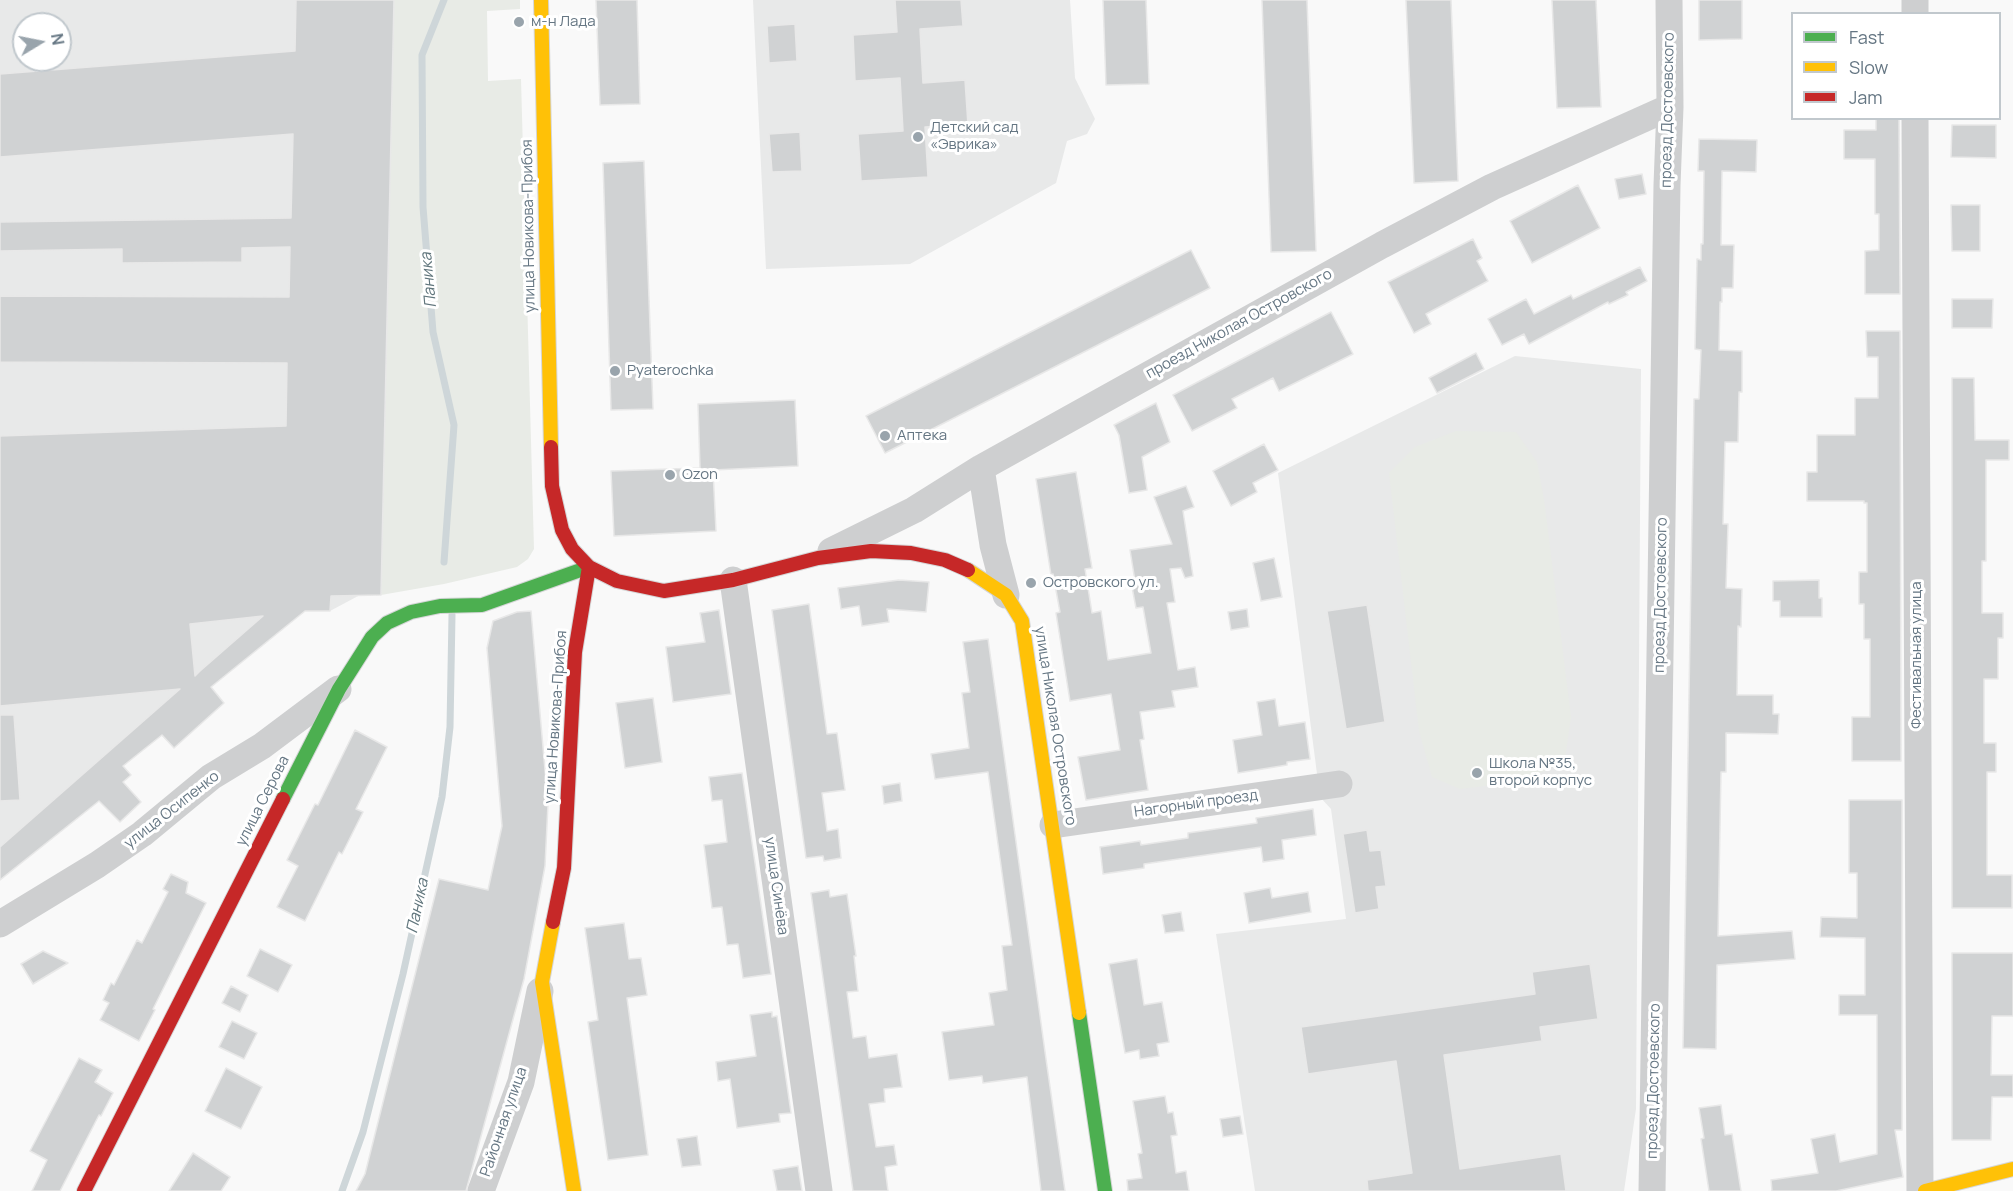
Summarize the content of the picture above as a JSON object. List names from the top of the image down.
{
  "streets": {
    "street": [
      "проезд Достоевского",
      "улица Новикова-Прибоя",
      "проезд Николая Островского",
      "Фестивальная улица",
      "улица Николая Островского",
      "улица Серова",
      "Нагорный проезд",
      "улица Осипенко",
      "улица Синёва",
      "Районная улица"
    ]
  },
  "crossings": [
    ["проезд Достоевского", "проезд Николая Островского"],
    ["улица Новикова-Прибоя", "улица Николая Островского"],
    ["улица Новикова-Прибоя", "улица Серова"],
    ["улица Новикова-Прибоя", "Районная улица"],
    ["проезд Николая Островского", "улица Николая Островского"],
    ["улица Николая Островского", "улица Серова"],
    ["улица Николая Островского", "Нагорный проезд"],
    ["улица Николая Островского", "улица Синёва"],
    ["улица Серова", "улица Осипенко"]
  ],
  "water": ["Паника"],
  "places": [
    "м-н Лада",
    "Детский сад «Эврика»",
    "Pyaterochka",
    "Аптека",
    "Ozon",
    "Островского ул.",
    "Школа №35, второй корпус"
  ],
  "legend": ["Fast", "Slow", "Jam"],
  "north": "right"
}
